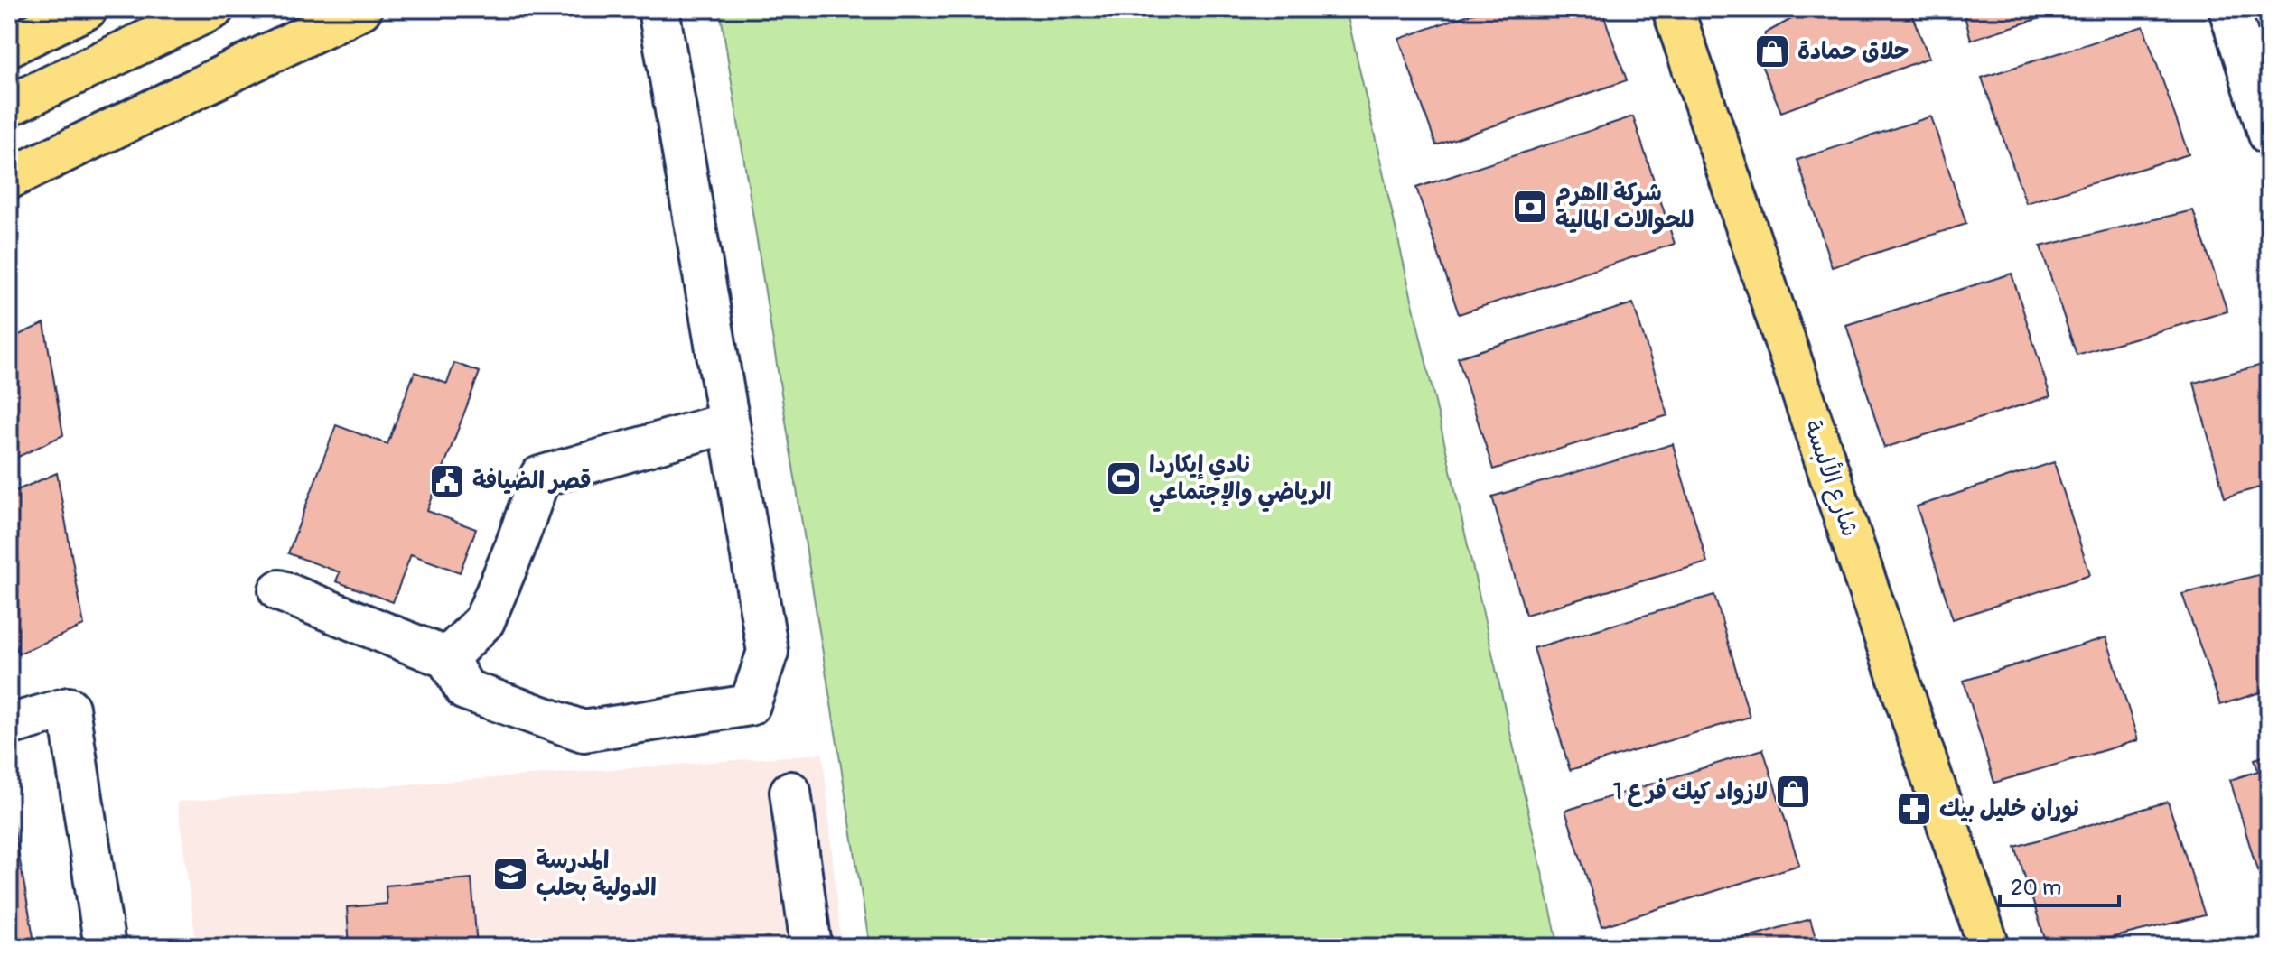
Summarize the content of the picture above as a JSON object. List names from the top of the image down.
{
  "streets": {
    "main road": ["شارع الألبسة"]
  },
  "places": {
    "shop": ["حلاق حمادة", "لازواد كيك فرع 1"],
    "bank": ["شركة ااهرم للحوالات المالية"],
    "sports": ["نادي إيكاردا الرياضي والإجتماعي"],
    "public building": ["قصر الضيافة"],
    "pharmacy": ["نوران خليل بيك"],
    "school or university": ["المدرسة الدولية بحلب"]
  },
  "scale_bar": "20 m"
}
